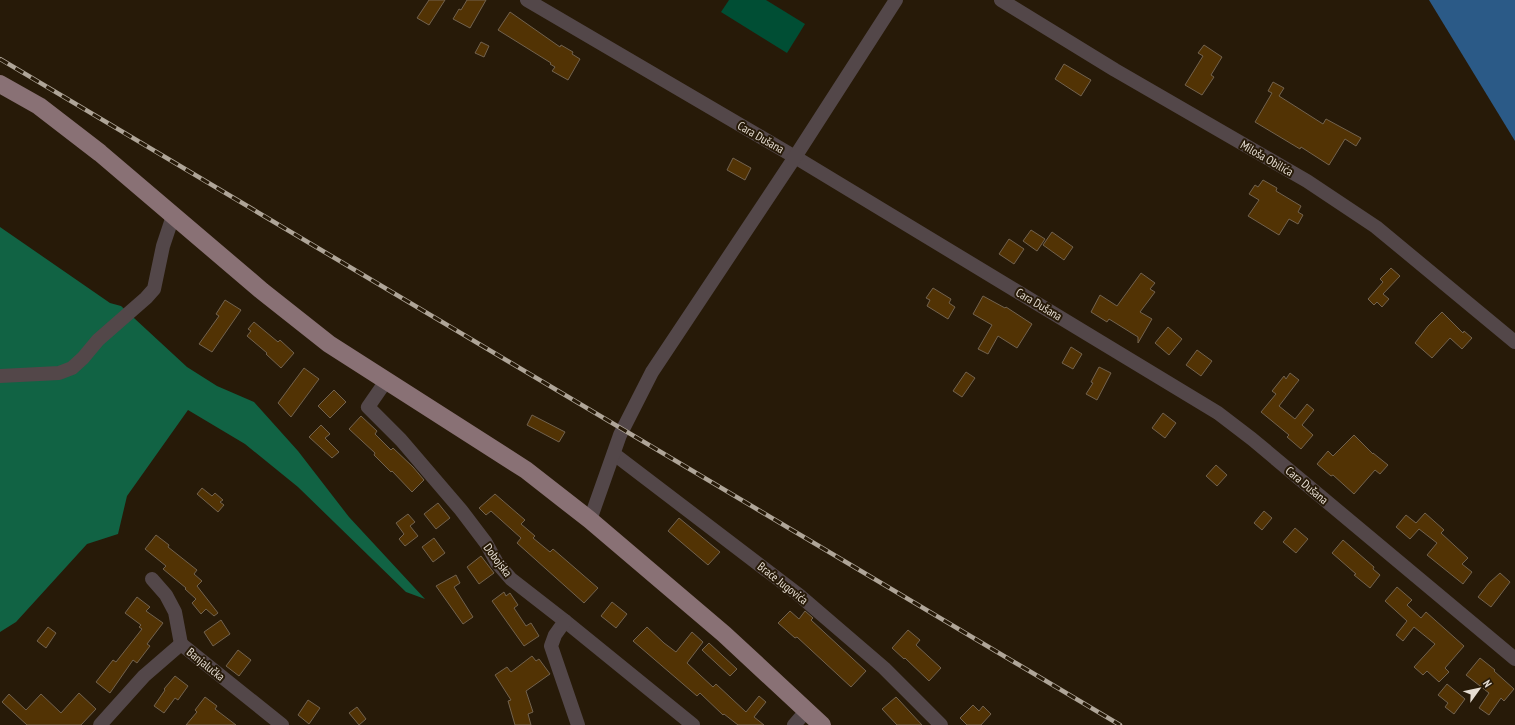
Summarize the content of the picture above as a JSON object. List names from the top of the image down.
{
  "streets": {
    "street": [
      "Cara Dušana",
      "Miloša Obilića",
      "Dobojska",
      "Braće Jugovića",
      "Banjalučka"
    ]
  },
  "north": "top right"
}
